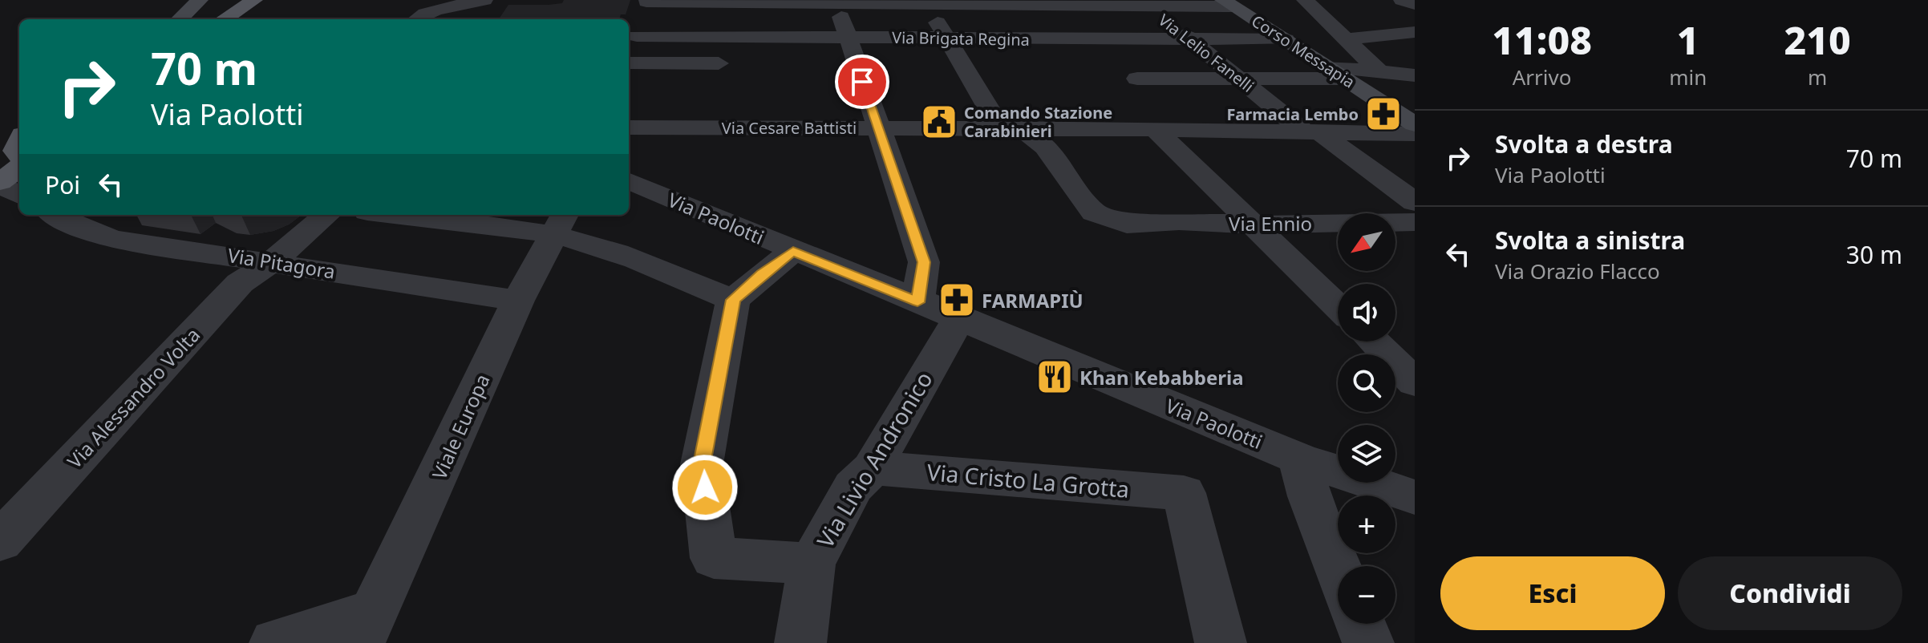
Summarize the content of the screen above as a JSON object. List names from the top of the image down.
{
  "streets": {
    "street": [
      "Via Brigata Regina",
      "Corso Messapia",
      "Via Lelio Fanelli",
      "Via Cesare Battisti",
      "Via Paolotti",
      "Via Ennio",
      "Via Pitagora",
      "Via Alessandro Volta",
      "Viale Europa",
      "Via Livio Andronico",
      "Via Cristo La Grotta"
    ]
  },
  "crossings": [
    ["Via Brigata Regina", "Corso Messapia"],
    ["Via Brigata Regina", "Via Lelio Fanelli"],
    ["Via Lelio Fanelli", "Via Cesare Battisti"],
    ["Via Cesare Battisti", "Via Ennio"],
    ["Via Paolotti", "Via Livio Andronico"],
    ["Via Pitagora", "Via Alessandro Volta"],
    ["Via Pitagora", "Viale Europa"],
    ["Via Livio Andronico", "Via Cristo La Grotta"]
  ],
  "places": {
    "pharmacy": ["Farmacia Lembo", "FARMAPIÙ"],
    "public building": ["Comando Stazione Carabinieri"],
    "restaurant": ["Khan Kebabberia"]
  },
  "north": "bottom left",
  "page": {
    "eta": [
      "11:08",
      "Arrivo",
      "1",
      "min",
      "210",
      "m"
    ],
    "turn": ["70 m", "Via Paolotti"],
    "list": [
      {
        "name": "Svolta a destra",
        "note": "Via Paolotti",
        "value": "70 m"
      },
      {
        "name": "Svolta a sinistra",
        "note": "Via Orazio Flacco",
        "value": "30 m"
      }
    ],
    "then": "Poi",
    "map_buttons": ["+", "−"],
    "buttons": ["Esci", "Condividi"]
  }
}
